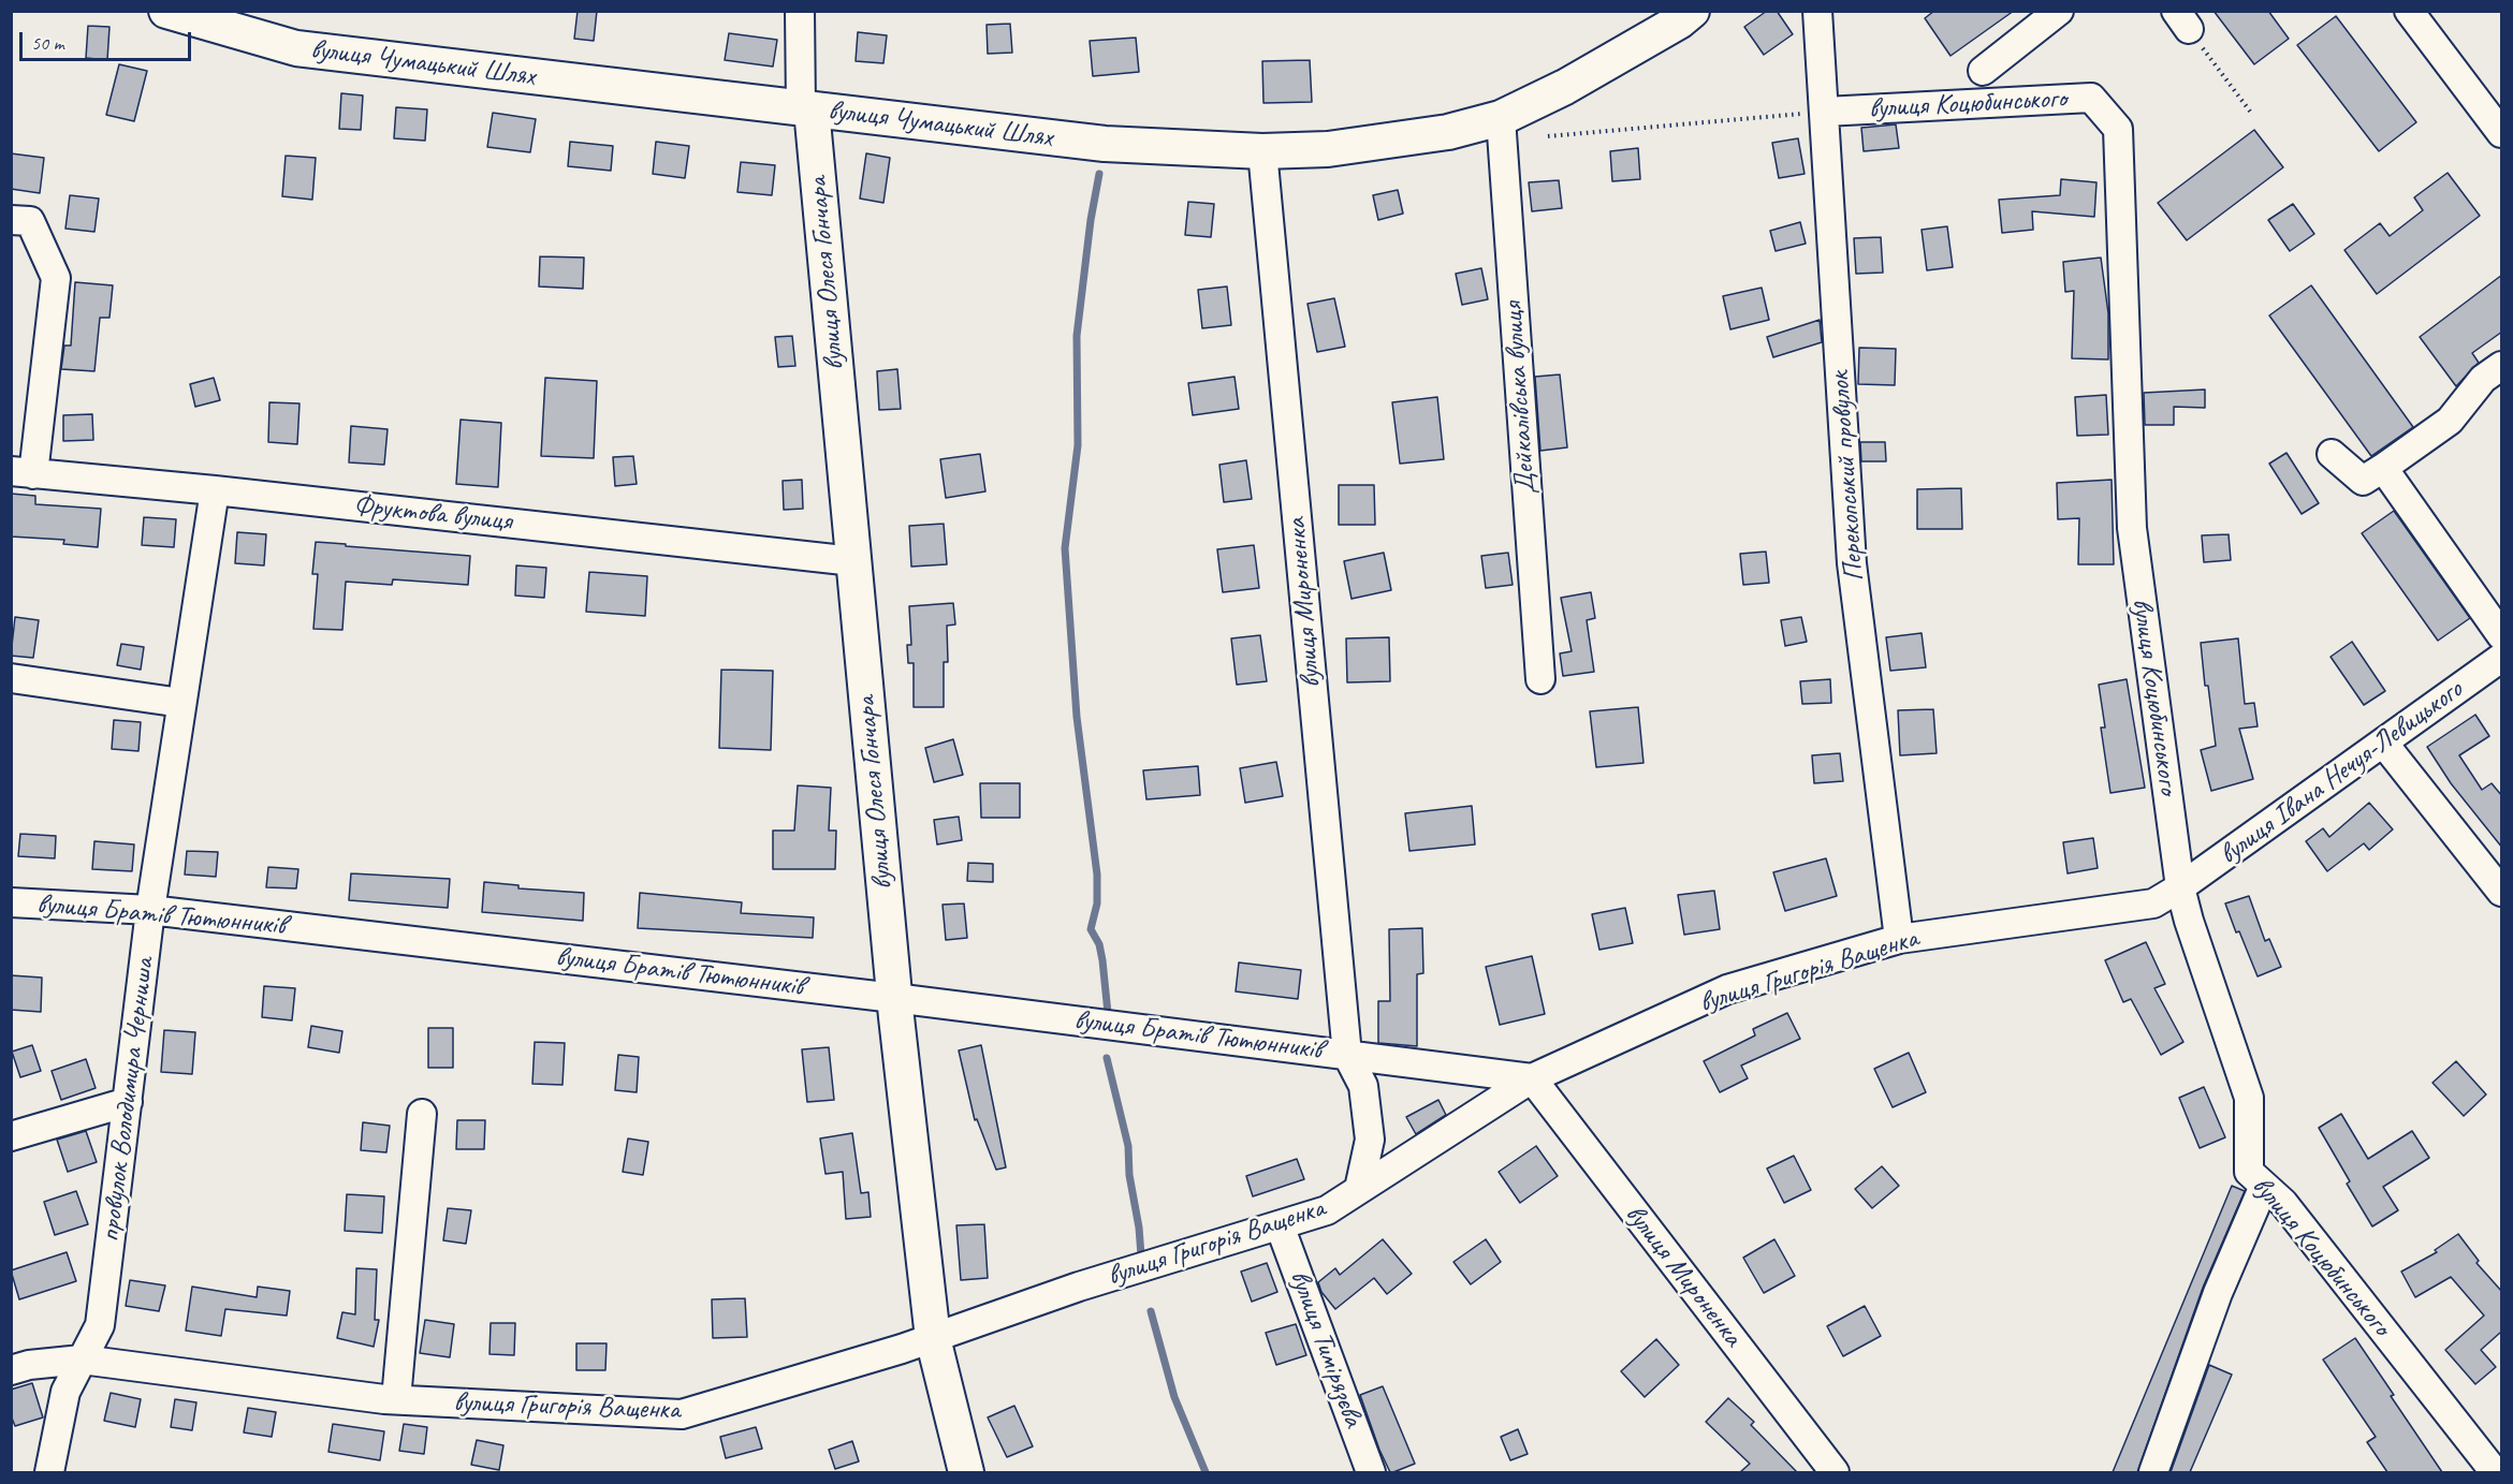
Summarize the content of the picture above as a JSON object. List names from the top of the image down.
{
  "streets": {
    "main road": ["вулиця Чумацький Шлях", "вулиця Олеся Гончара"],
    "street": [
      "вулиця Коцюбинського",
      "Дейкалівська вулиця",
      "Перекопський провулок",
      "Фруктова вулиця",
      "вулиця Мироненка",
      "вулиця Івана Нечуя-Левицького",
      "вулиця Братів Тютюнників",
      "вулиця Григорія Ващенка",
      "провулок Володимира Черниша",
      "вулиця Тимірязєва"
    ]
  },
  "crossings": [
    ["вулиця Чумацький Шлях", "вулиця Олеся Гончара"],
    ["вулиця Чумацький Шлях", "Дейкалівська вулиця"],
    ["вулиця Чумацький Шлях", "вулиця Мироненка"],
    ["вулиця Коцюбинського", "Перекопський провулок"],
    ["вулиця Коцюбинського", "вулиця Івана Нечуя-Левицького"],
    ["вулиця Коцюбинського", "вулиця Григорія Ващенка"],
    ["вулиця Олеся Гончара", "Фруктова вулиця"],
    ["вулиця Олеся Гончара", "вулиця Братів Тютюнників"],
    ["вулиця Олеся Гончара", "вулиця Григорія Ващенка"],
    ["Перекопський провулок", "вулиця Григорія Ващенка"],
    ["Фруктова вулиця", "провулок Володимира Черниша"],
    ["вулиця Мироненка", "вулиця Братів Тютюнників"],
    ["вулиця Мироненка", "вулиця Григорія Ващенка"],
    ["вулиця Івана Нечуя-Левицького", "вулиця Григорія Ващенка"],
    ["вулиця Братів Тютюнників", "вулиця Григорія Ващенка"],
    ["вулиця Братів Тютюнників", "провулок Володимира Черниша"],
    ["вулиця Григорія Ващенка", "провулок Володимира Черниша"],
    ["вулиця Григорія Ващенка", "вулиця Тимірязєва"]
  ],
  "scale_bar": "50 m"
}
